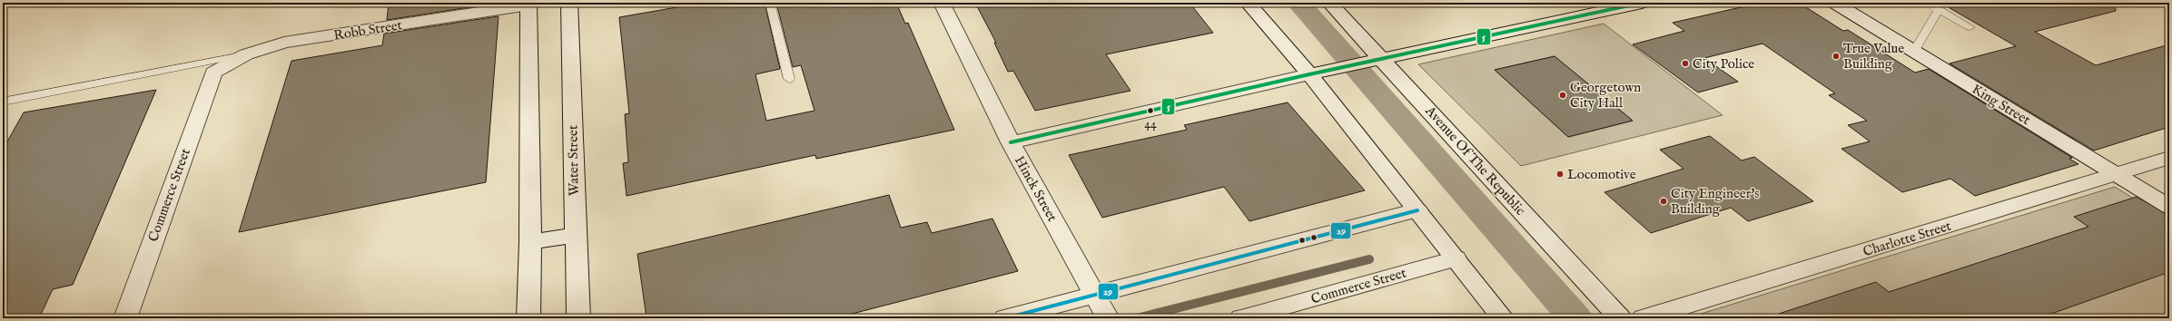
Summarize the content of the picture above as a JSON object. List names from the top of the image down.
{
  "streets": {
    "street": [
      "Robb Street",
      "King Street",
      "Water Street",
      "Avenue Of The Republic",
      "Hinck Street",
      "Commerce Street",
      "Charlotte Street"
    ]
  },
  "crossings": [
    ["Robb Street", "Commerce Street"],
    ["King Street", "Charlotte Street"]
  ],
  "places": [
    "True Value Building",
    "City Police",
    "Georgetown City Hall",
    "44",
    "Locomotive",
    "City Engineer's Building"
  ],
  "lines": ["transit line 5", "transit line 29"]
}
